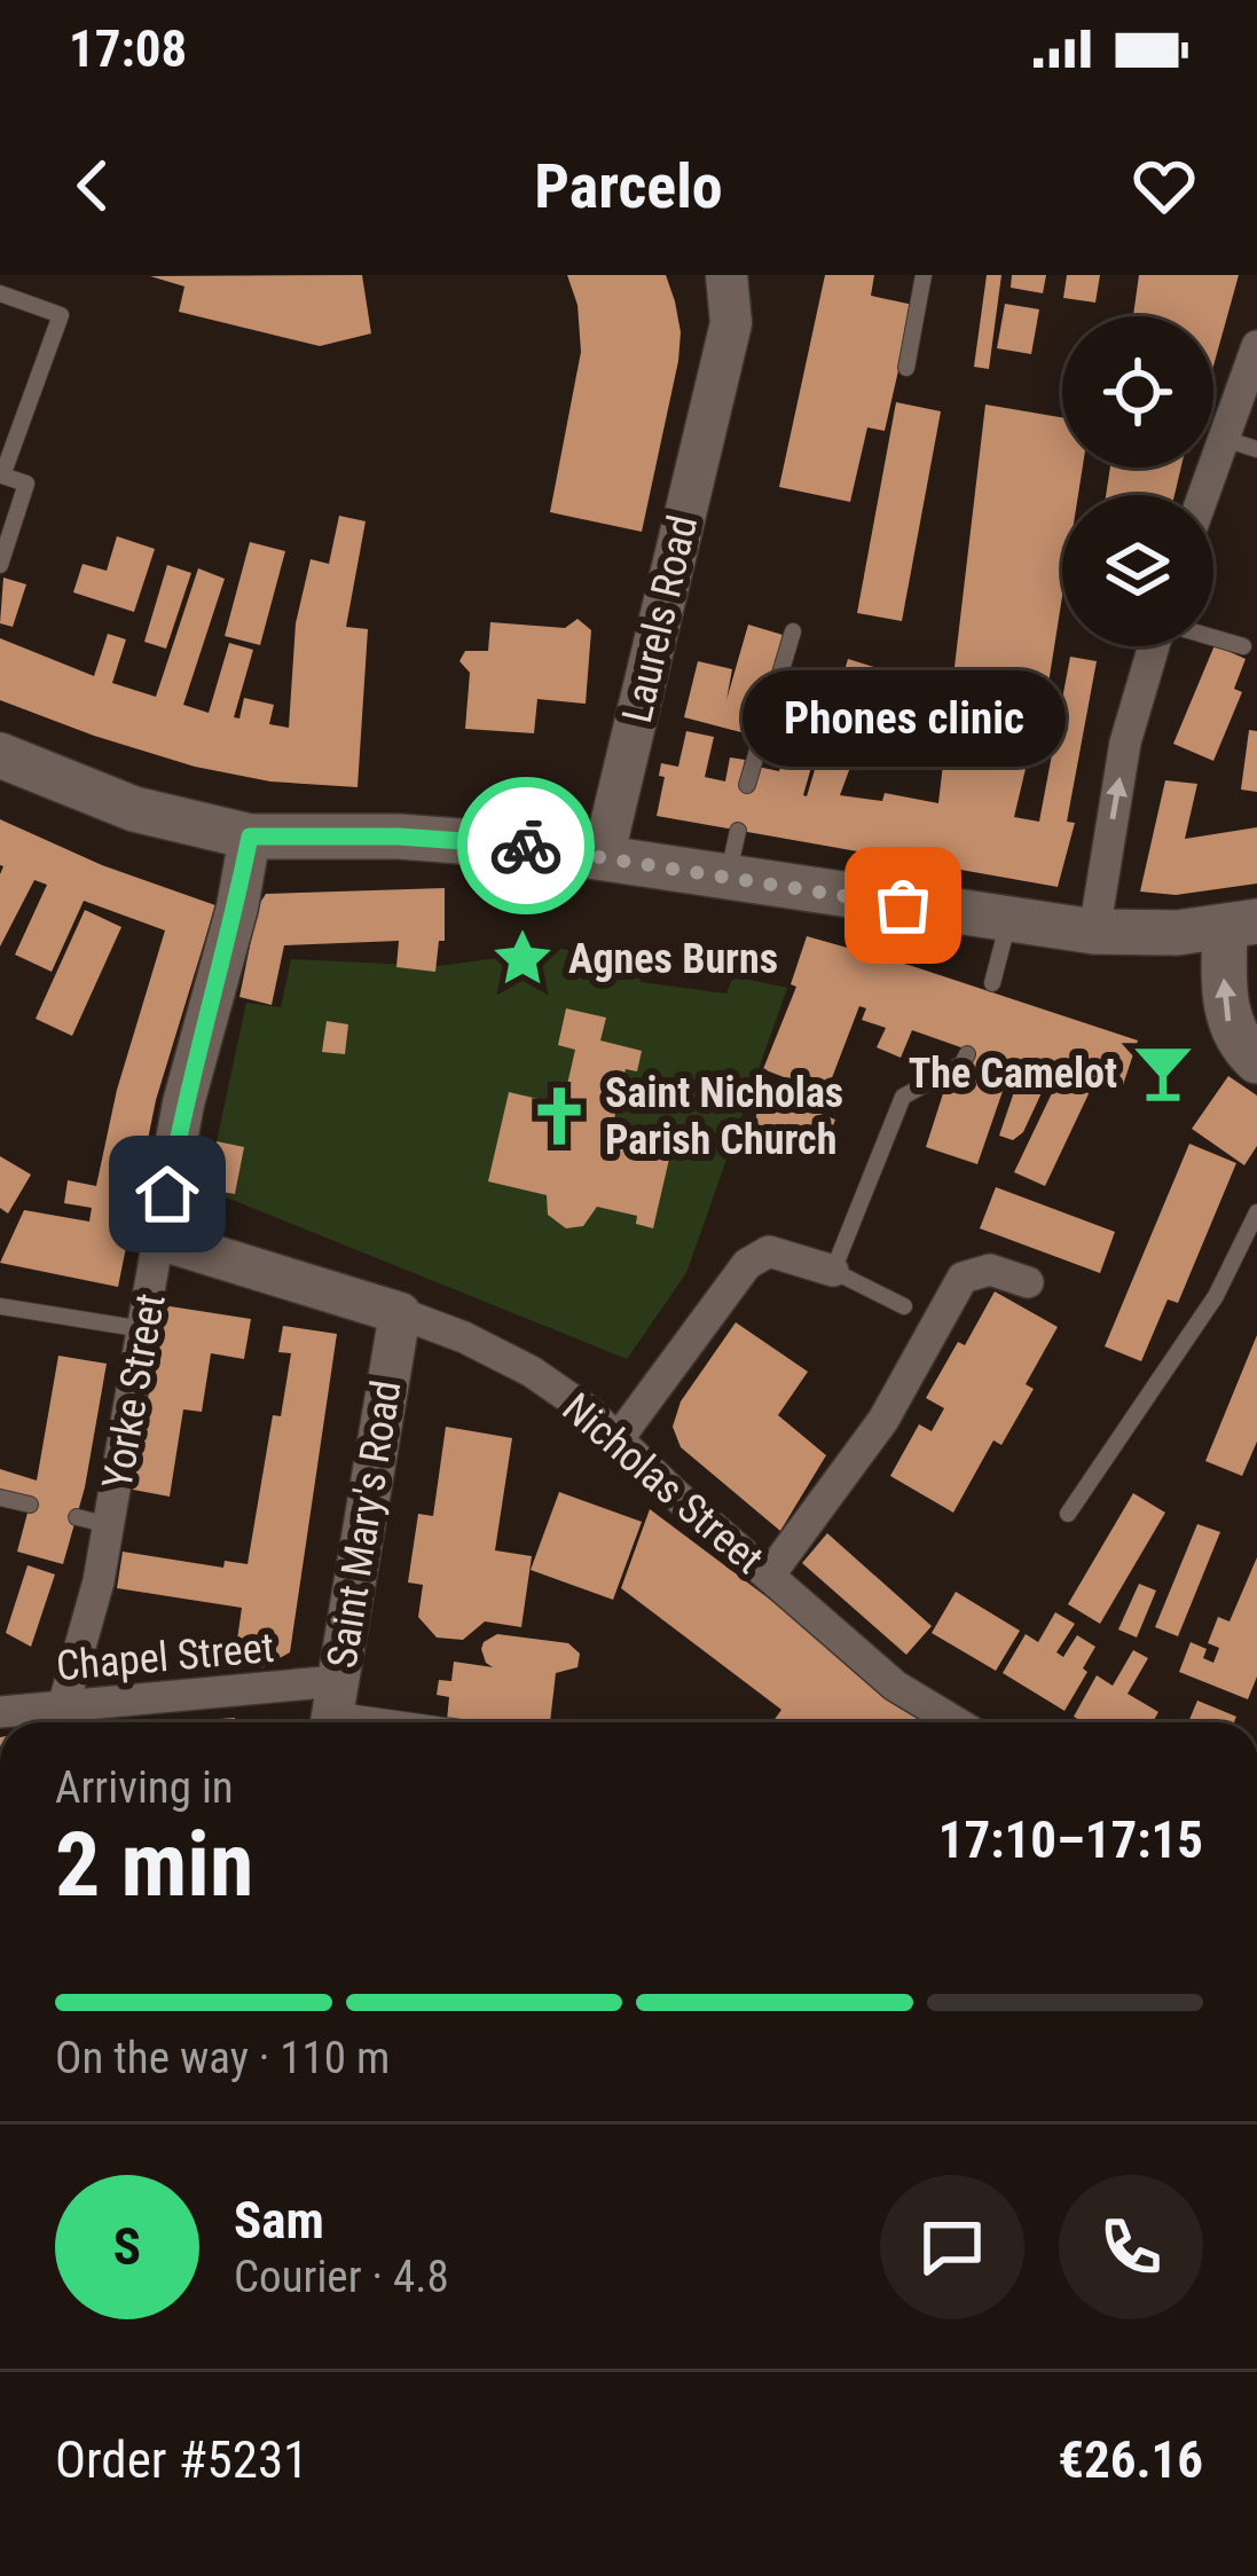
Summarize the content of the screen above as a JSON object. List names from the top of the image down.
{
  "streets": {
    "street": [
      "Laurels Road",
      "Yorke Street",
      "Nicholas Street",
      "Saint Mary's Road",
      "Chapel Street"
    ]
  },
  "crossings": [
    ["Yorke Street", "Nicholas Street"],
    ["Yorke Street", "Chapel Street"],
    ["Nicholas Street", "Saint Mary's Road"],
    ["Saint Mary's Road", "Chapel Street"]
  ],
  "places": {
    "other": ["Phones clinic"],
    "place": ["Agnes Burns"],
    "bar": ["The Camelot"],
    "church": ["Saint Nicholas Parish Church"]
  },
  "page": {
    "status": "17:08",
    "header": "Parcelo",
    "bubble": "Phones clinic",
    "heading": ["2 min", "Arriving in", "17:10–17:15"],
    "panel": [
      "Sam",
      "Courier · 4.8",
      "Order #5231",
      "€26.16"
    ],
    "bar": "On the way · 110 m",
    "round": "S"
  }
}
